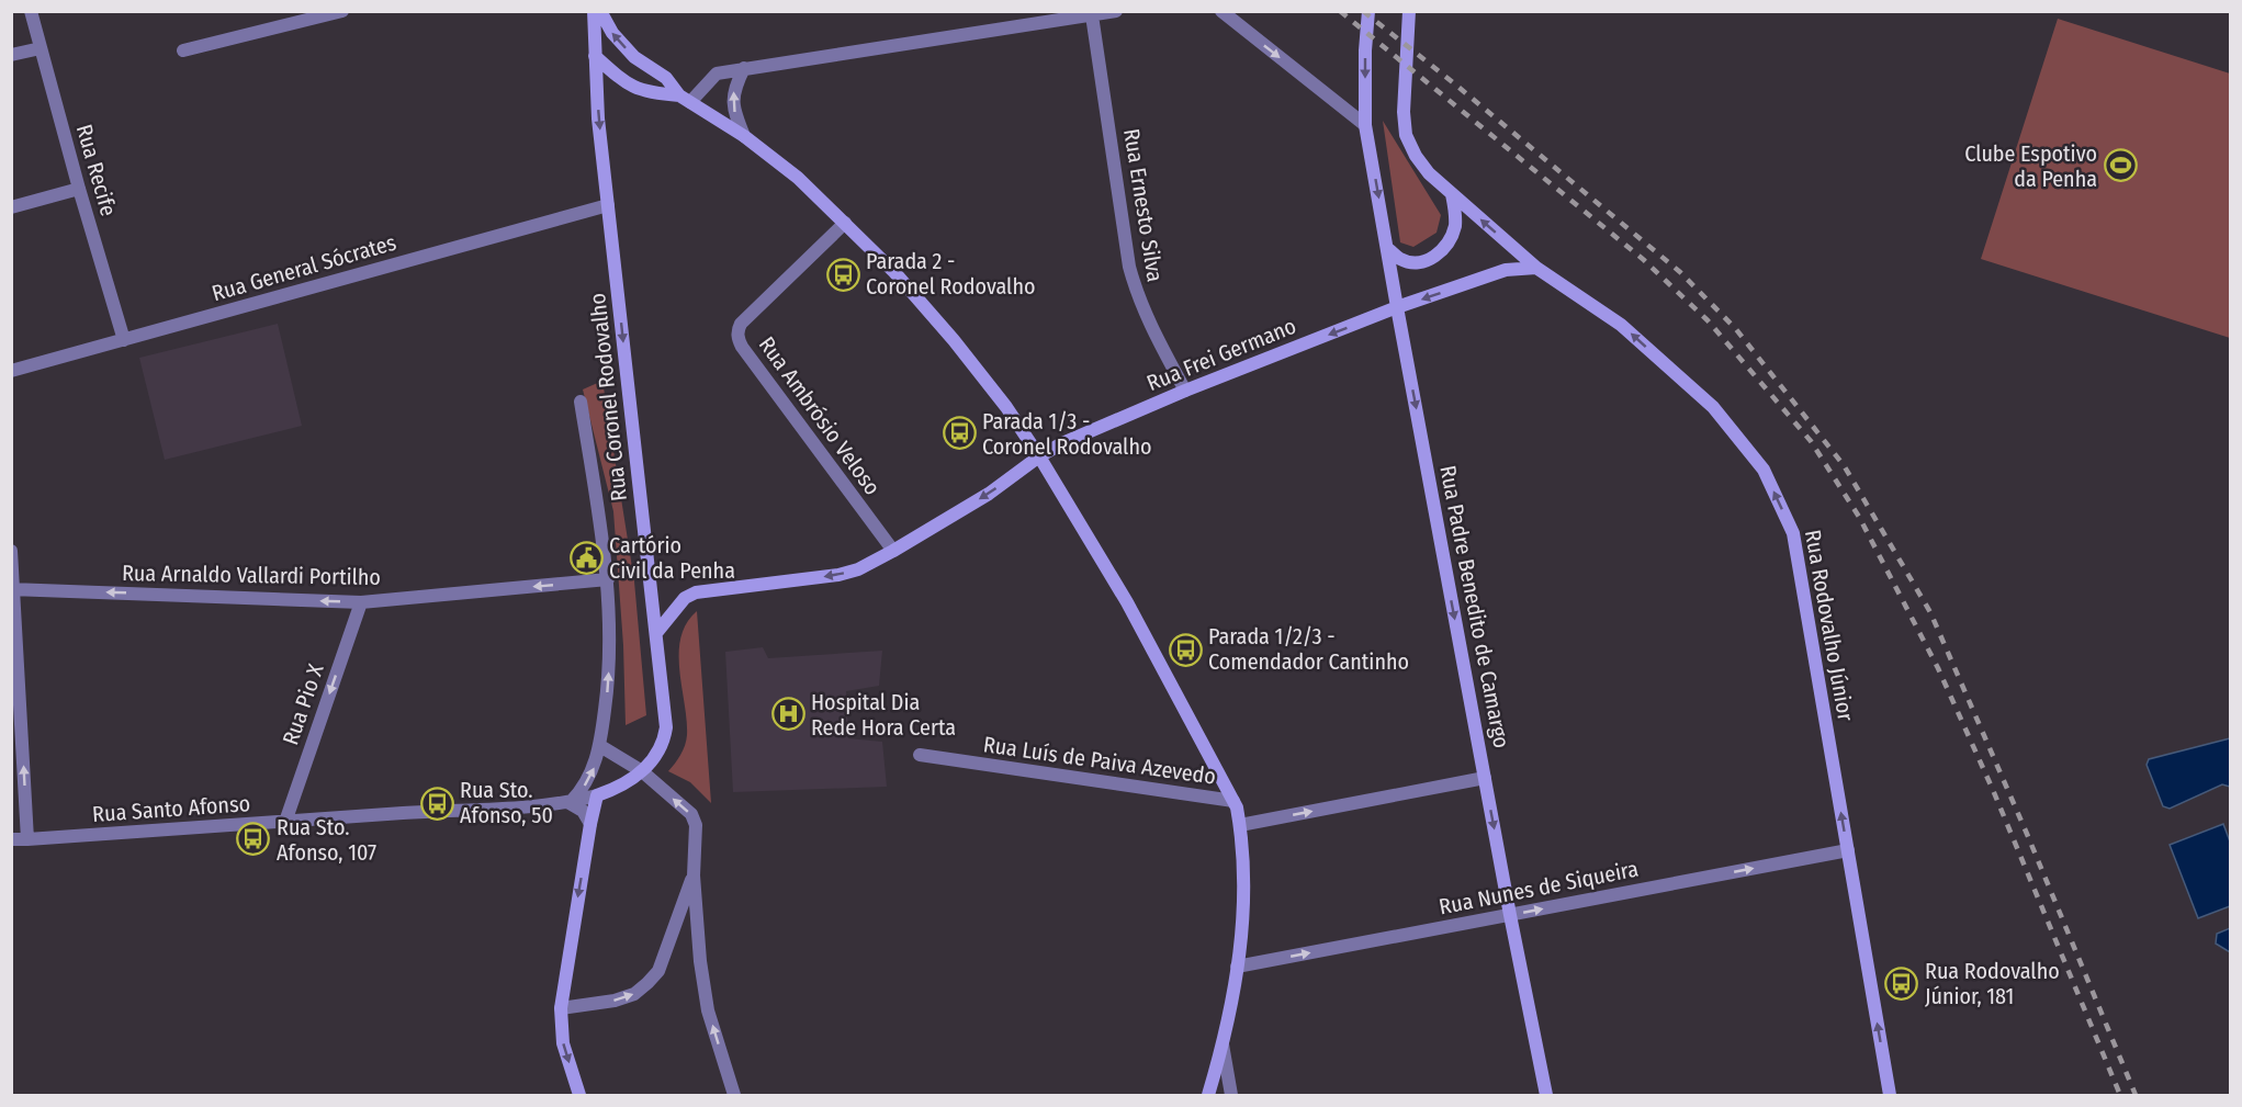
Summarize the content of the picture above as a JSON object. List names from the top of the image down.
{
  "streets": {
    "main road": [
      "Rua Frei Germano",
      "Rua Coronel Rodovalho",
      "Rua Padre Benedito de Camargo",
      "Rua Rodovalho Júnior"
    ],
    "street": [
      "Rua Recife",
      "Rua Ernesto Silva",
      "Rua General Sócrates",
      "Rua Ambrósio Veloso",
      "Rua Arnaldo Vallardi Portilho",
      "Rua Pio X",
      "Rua Luís de Paiva Azevedo",
      "Rua Santo Afonso",
      "Rua Nunes de Siqueira"
    ]
  },
  "crossings": [
    ["Rua Recife", "Rua General Sócrates"],
    ["Rua Ernesto Silva", "Rua Frei Germano"],
    ["Rua General Sócrates", "Rua Coronel Rodovalho"],
    ["Rua Frei Germano", "Rua Coronel Rodovalho"],
    ["Rua Frei Germano", "Rua Ambrósio Veloso"],
    ["Rua Frei Germano", "Rua Padre Benedito de Camargo"],
    ["Rua Frei Germano", "Rua Rodovalho Júnior"],
    ["Rua Arnaldo Vallardi Portilho", "Rua Pio X"],
    ["Rua Padre Benedito de Camargo", "Rua Nunes de Siqueira"],
    ["Rua Rodovalho Júnior", "Rua Nunes de Siqueira"],
    ["Rua Pio X", "Rua Santo Afonso"]
  ],
  "one_way": [
    "Rua Frei Germano",
    "Rua Coronel Rodovalho",
    "Rua Arnaldo Vallardi Portilho",
    "Rua Padre Benedito de Camargo",
    "Rua Rodovalho Júnior",
    "Rua Pio X",
    "Rua Nunes de Siqueira"
  ],
  "places": {
    "sports": ["Clube Espotivo da Penha"],
    "bus stop": [
      "Parada 2 - Coronel Rodovalho",
      "Parada 1/3 - Coronel Rodovalho",
      "Parada 1/2/3 - Comendador Cantinho",
      "Rua Sto. Afonso, 50",
      "Rua Sto. Afonso, 107",
      "Rua Rodovalho Júnior, 181"
    ],
    "public building": ["Cartório Civil da Penha"],
    "hospital": ["Hospital Dia Rede Hora Certa"]
  }
}
